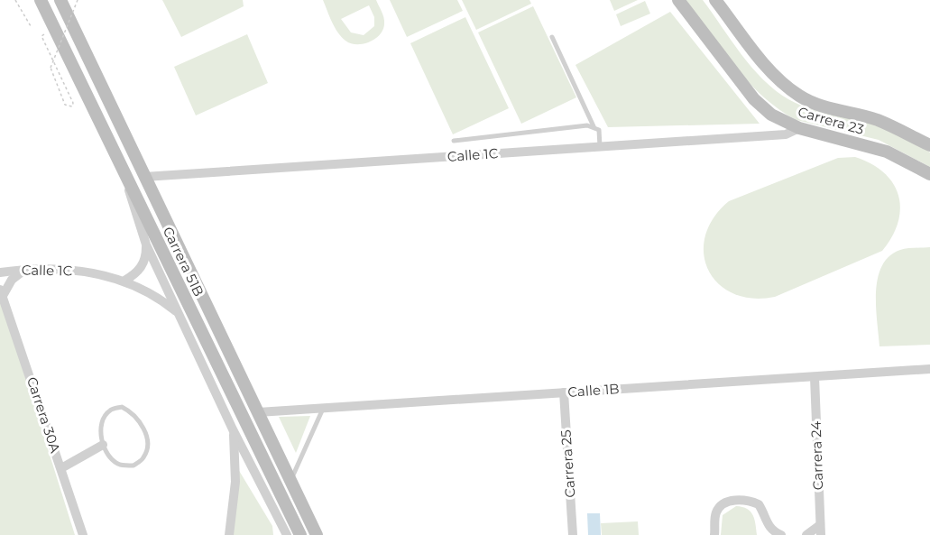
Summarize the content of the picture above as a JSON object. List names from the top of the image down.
{
  "streets": {
    "main road": ["Carrera 23", "Carrera 51B"],
    "street": [
      "Calle 1C",
      "Calle 1B",
      "Carrera 30A",
      "Carrera 24",
      "Carrera 25"
    ]
  },
  "crossings": [
    ["Carrera 23", "Calle 1C"],
    ["Calle 1C", "Carrera 51B"],
    ["Calle 1C", "Carrera 30A"],
    ["Carrera 51B", "Calle 1B"],
    ["Calle 1B", "Carrera 24"],
    ["Calle 1B", "Carrera 25"]
  ]
}
